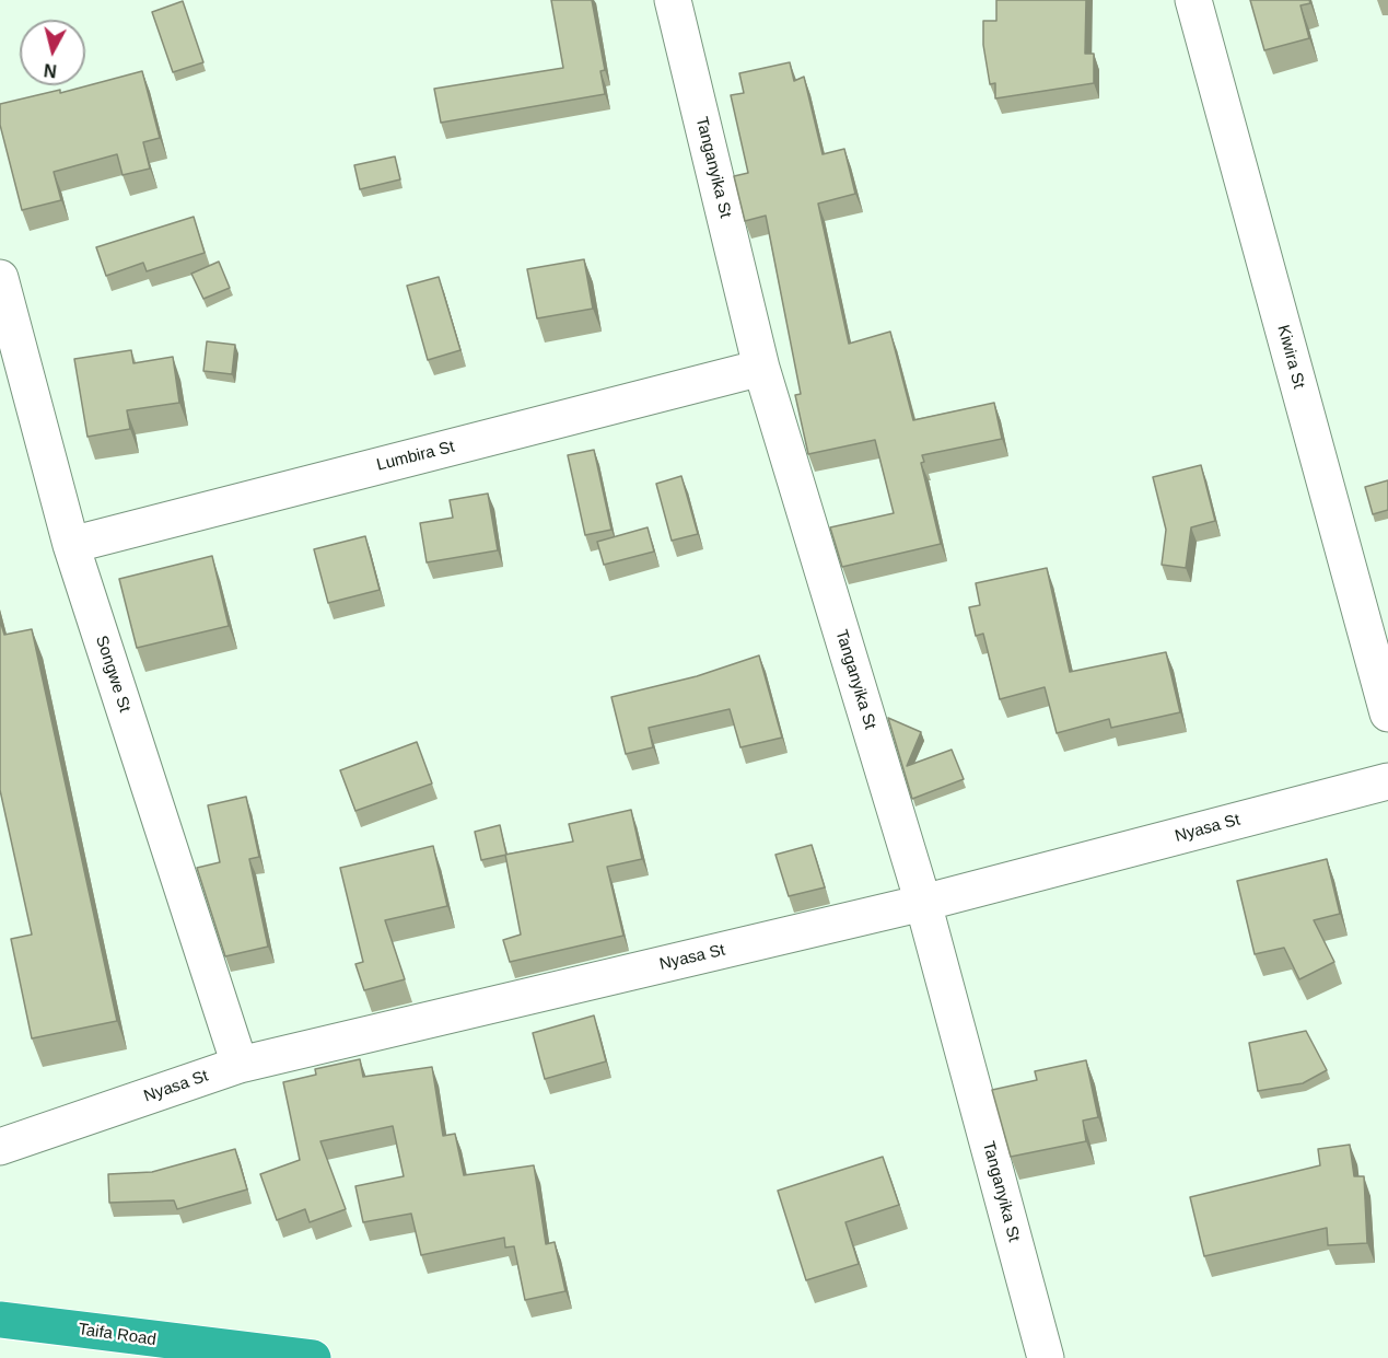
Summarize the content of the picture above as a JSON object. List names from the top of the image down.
{
  "streets": {
    "highway": ["Taifa Road"],
    "street": [
      "Tanganyika St",
      "Kiwira St",
      "Lumbira St",
      "Songwe St",
      "Nyasa St"
    ]
  },
  "crossings": [
    ["Tanganyika St", "Lumbira St"],
    ["Tanganyika St", "Nyasa St"],
    ["Lumbira St", "Songwe St"],
    ["Songwe St", "Nyasa St"]
  ],
  "north": "bottom"
}
